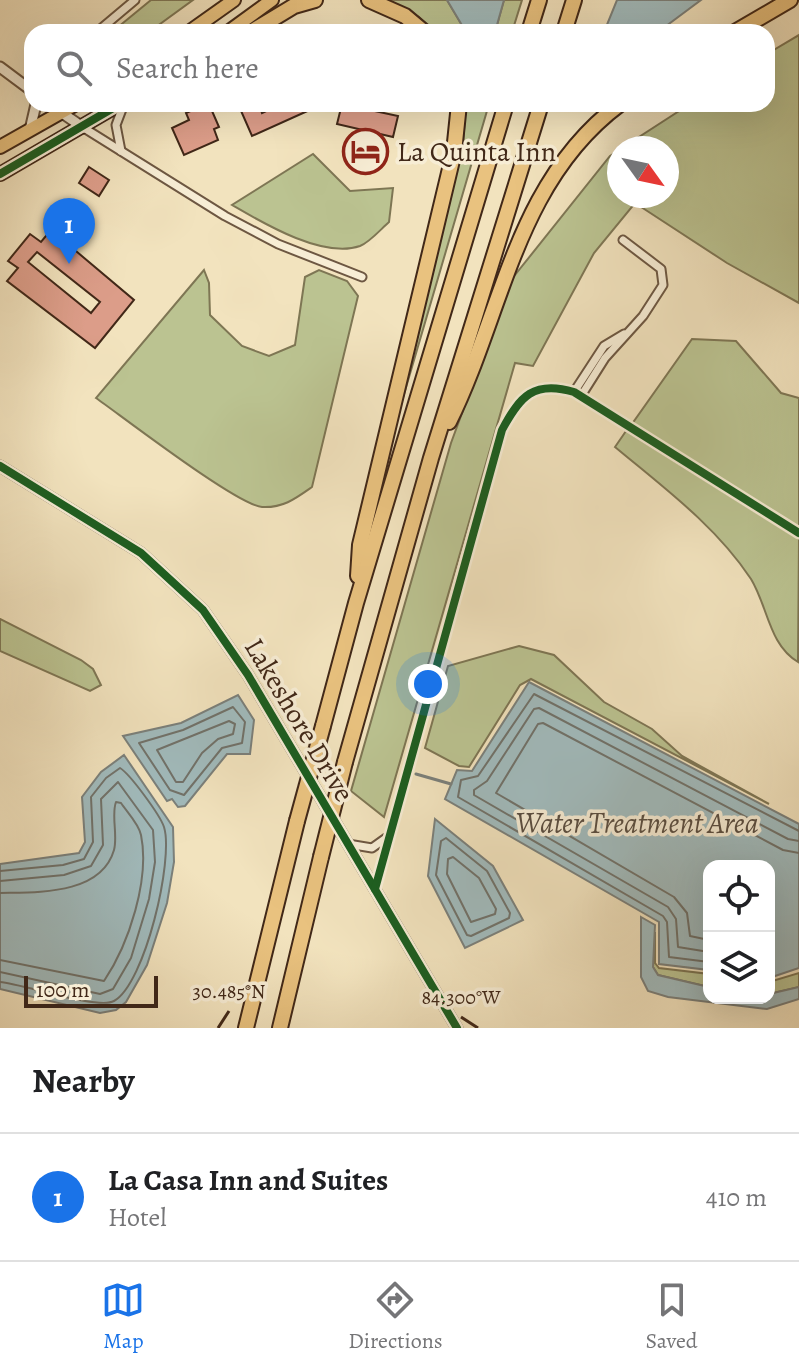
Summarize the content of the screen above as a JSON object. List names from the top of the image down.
{
  "streets": {
    "street": ["Lakeshore Drive"]
  },
  "water": ["Water Treatment Area"],
  "places": {
    "hotel": ["La Quinta Inn"]
  },
  "scale_bar": "100 m",
  "north": "bottom right",
  "page": {
    "search": "Search here",
    "pins": "1",
    "scale": "100 m",
    "heading": "Nearby",
    "list": [
      {
        "mark": "1",
        "name": "La Casa Inn and Suites",
        "note": "Hotel",
        "value": "410 m"
      }
    ],
    "nav": ["Map", "Directions", "Saved"]
  },
  "coordinates": ["30.485°N", "84.300°W"]
}
